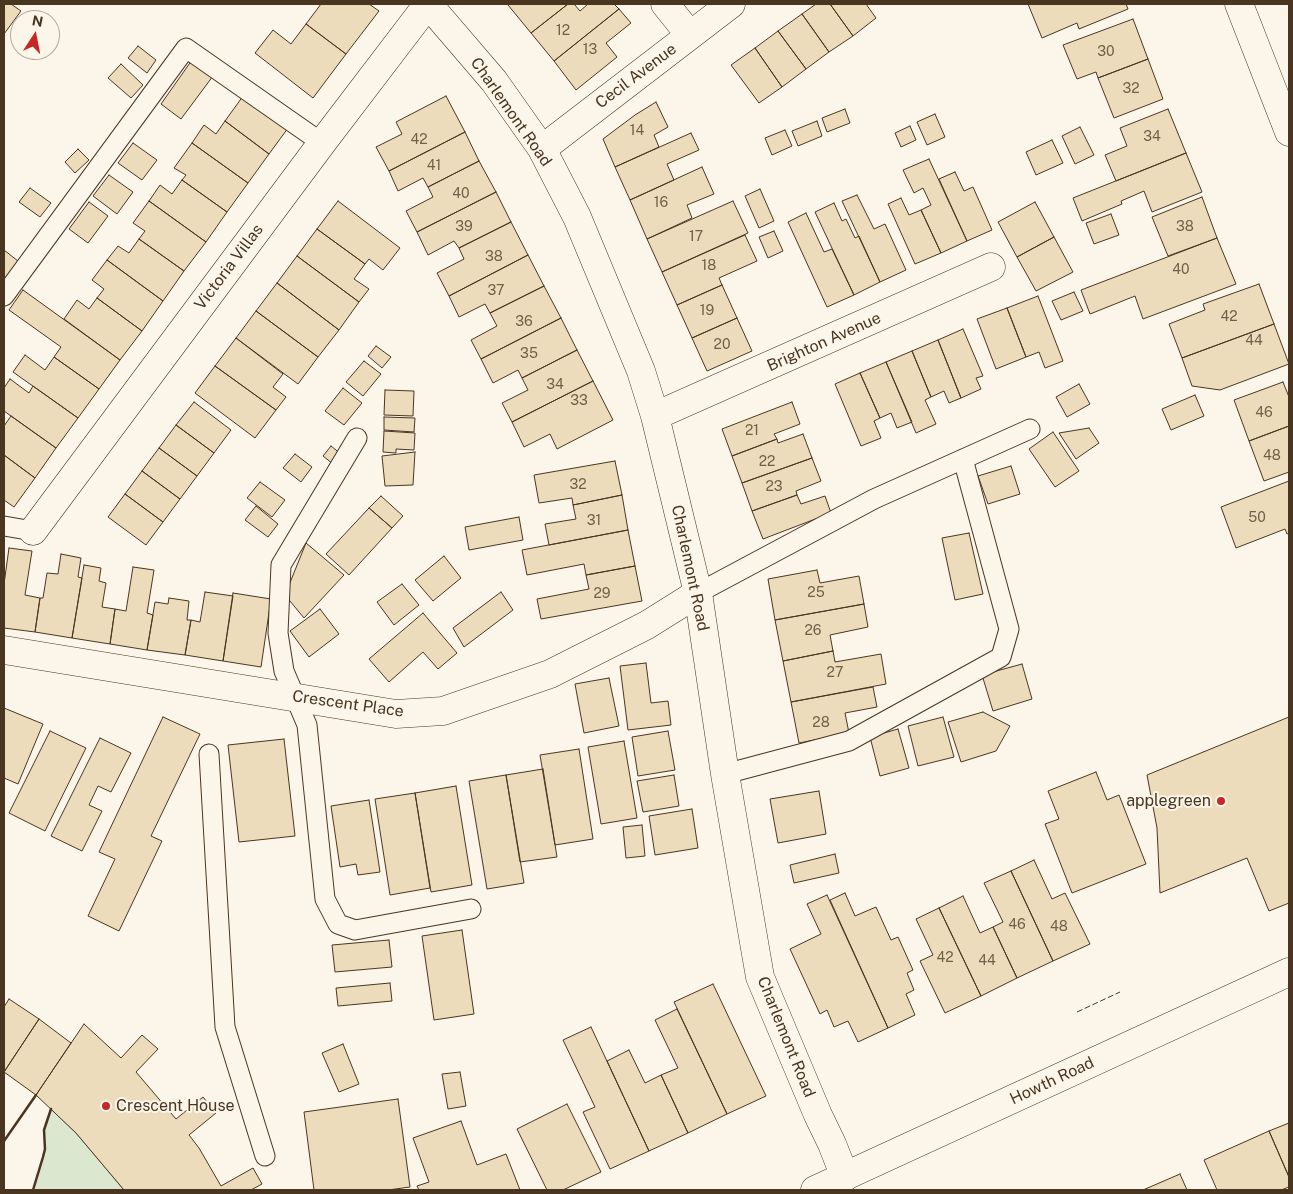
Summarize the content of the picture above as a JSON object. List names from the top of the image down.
{
  "streets": {
    "street": [
      "Cecil Avenue",
      "Charlemont Road",
      "Victoria Villas",
      "Brighton Avenue",
      "Crescent Place",
      "Howth Road"
    ]
  },
  "crossings": [
    ["Cecil Avenue", "Charlemont Road"],
    ["Charlemont Road", "Victoria Villas"],
    ["Charlemont Road", "Brighton Avenue"],
    ["Charlemont Road", "Crescent Place"],
    ["Charlemont Road", "Howth Road"]
  ],
  "places": ["applegreen", "Crescent House"],
  "house_numbers": [
    "12",
    "13",
    "30",
    "32",
    "14",
    "34",
    "42",
    "41",
    "40",
    "16",
    "39",
    "38",
    "17",
    "38",
    "18",
    "40",
    "37",
    "19",
    "42",
    "36",
    "44",
    "20",
    "35",
    "34",
    "33",
    "46",
    "21",
    "48",
    "22",
    "32",
    "23",
    "50",
    "31",
    "25",
    "29",
    "26",
    "27",
    "28",
    "46",
    "48",
    "42",
    "44"
  ],
  "north": "top"
}
